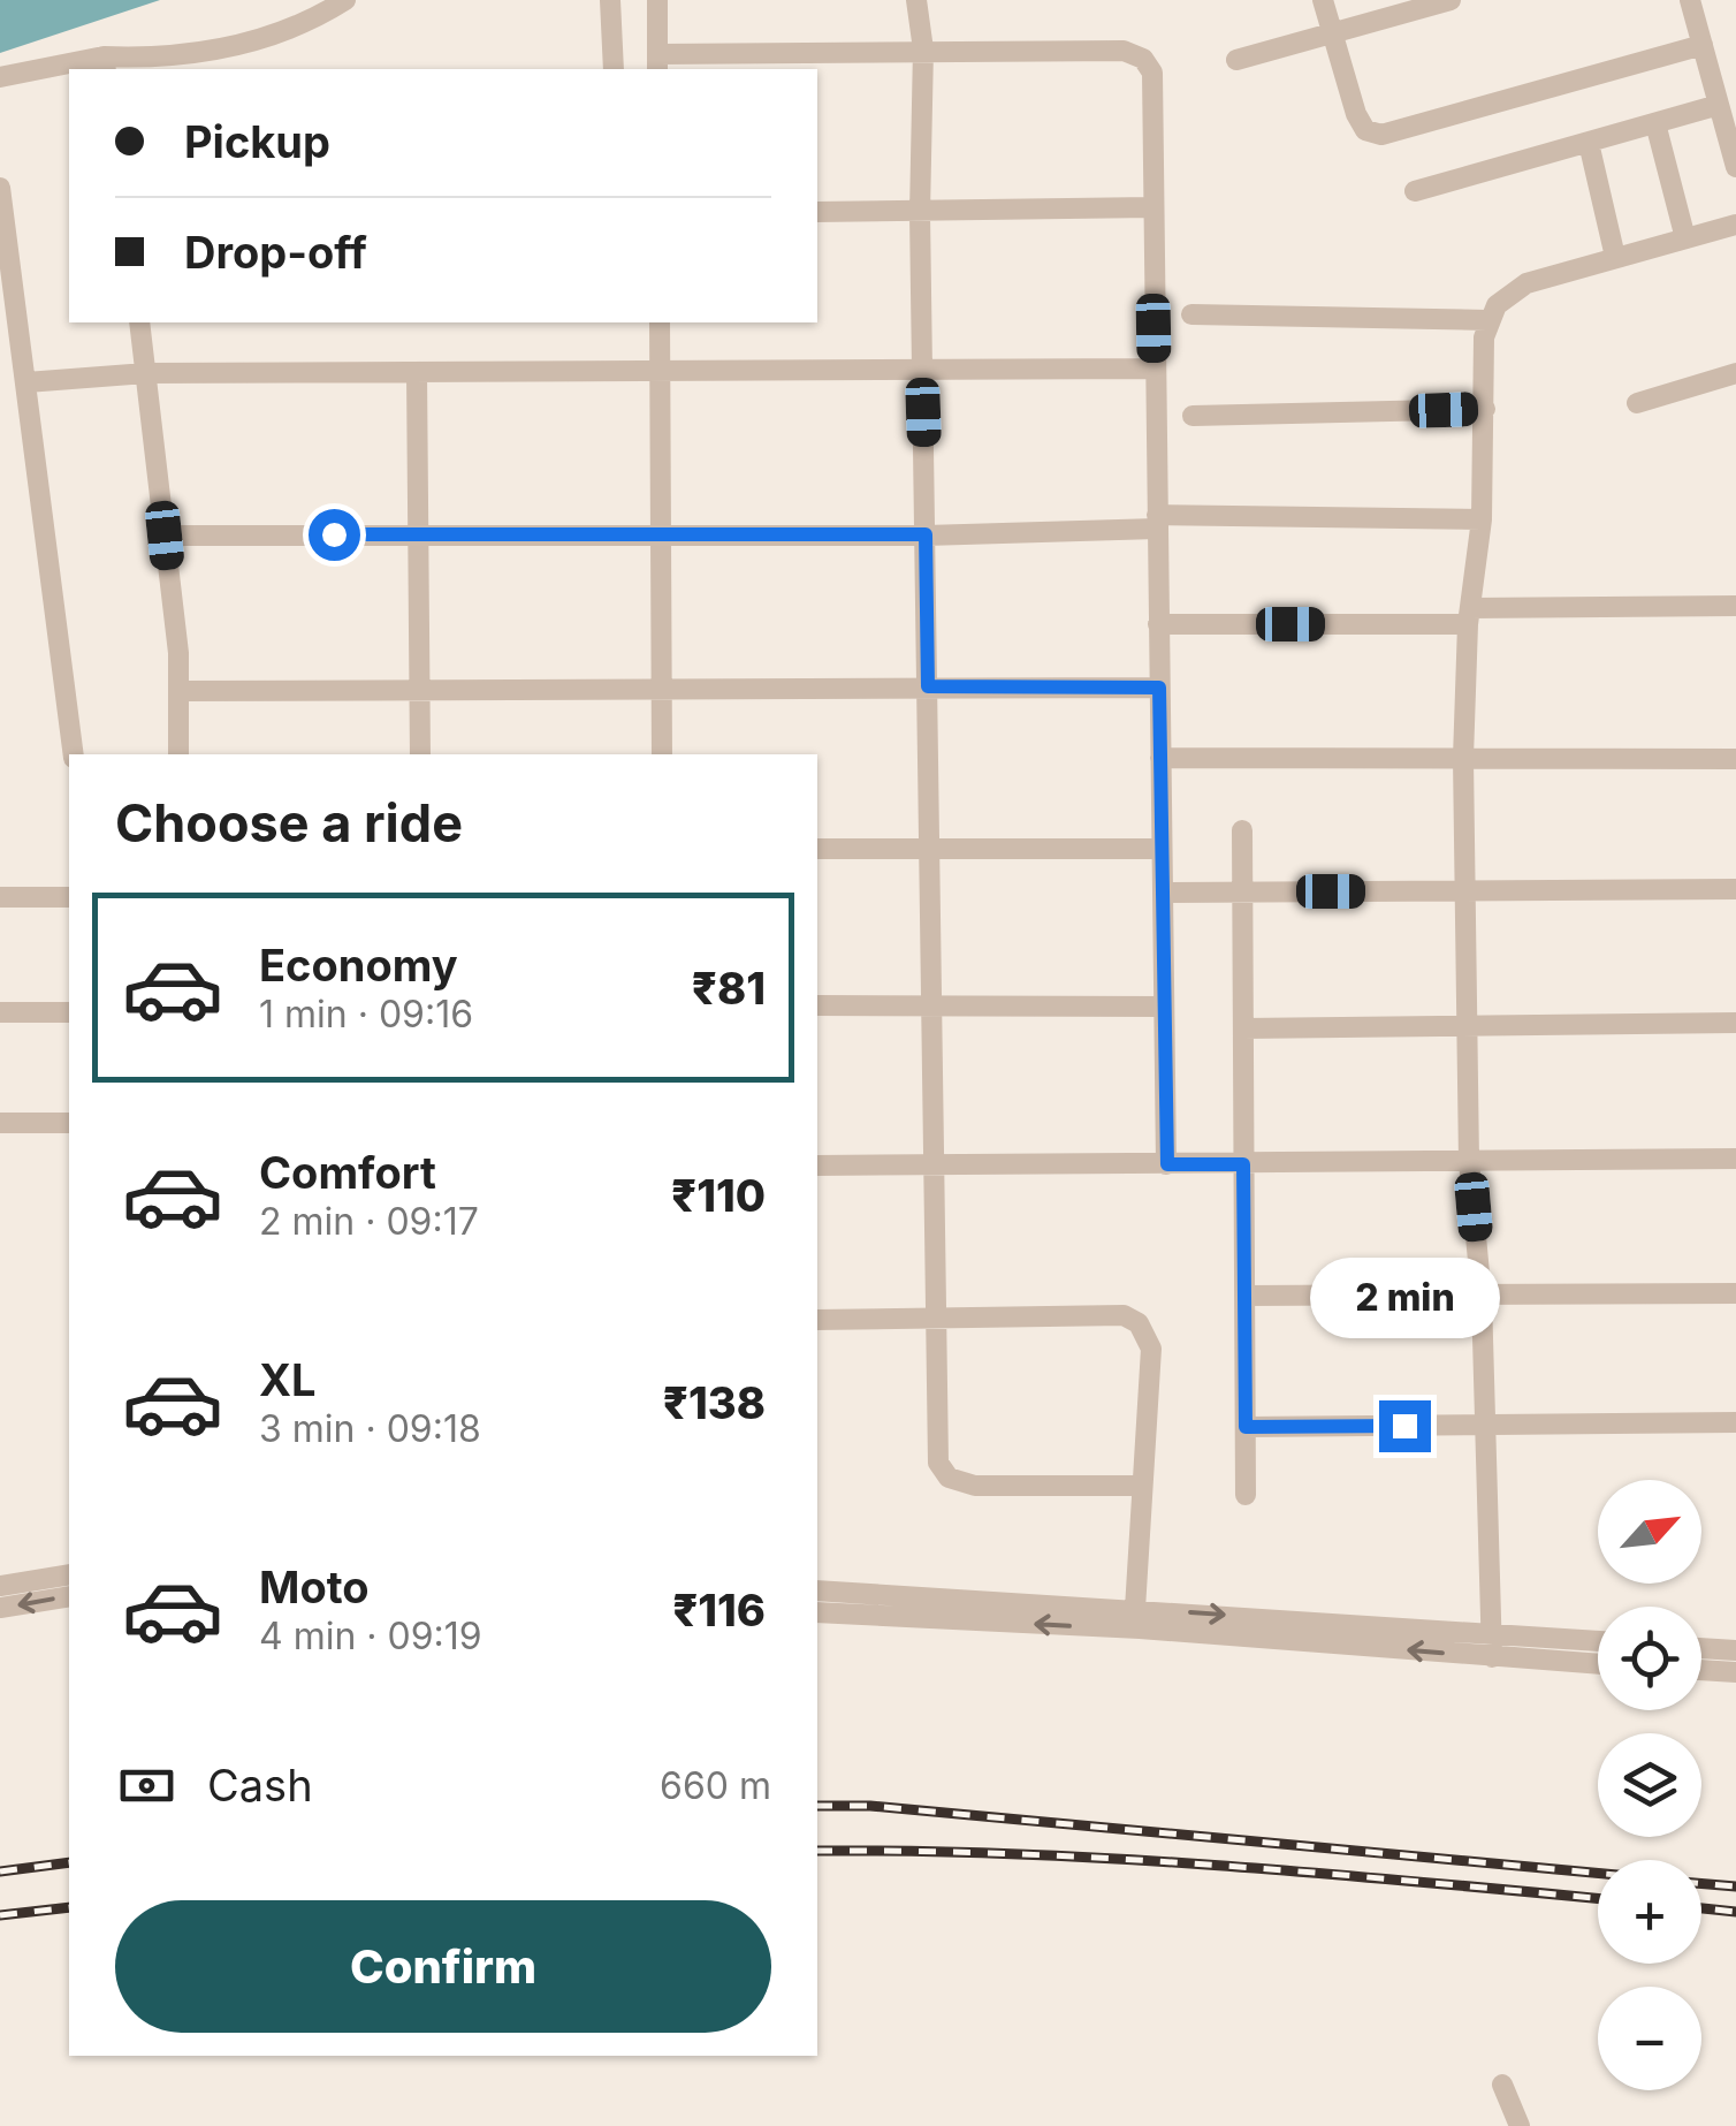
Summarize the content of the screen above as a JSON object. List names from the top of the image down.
{
  "north": "top right",
  "page": {
    "banner": ["Pickup", "Drop-off"],
    "heading": "Choose a ride",
    "list": [
      {
        "name": "Economy",
        "note": "1 min · 09:16",
        "value": "₹81"
      },
      {
        "name": "Comfort",
        "note": "2 min · 09:17",
        "value": "₹110"
      },
      {
        "name": "XL",
        "note": "3 min · 09:18",
        "value": "₹138"
      },
      {
        "name": "Moto",
        "note": "4 min · 09:19",
        "value": "₹116"
      }
    ],
    "bubble": "2 min",
    "map_buttons": ["+", "−"],
    "pay": ["Cash", "660 m"],
    "buttons": "Confirm"
  }
}
